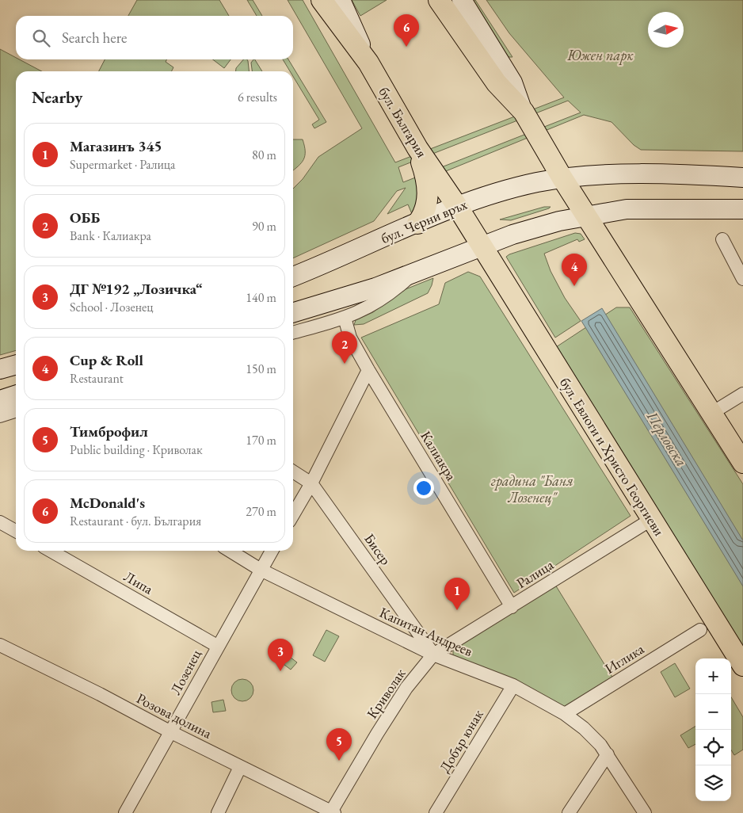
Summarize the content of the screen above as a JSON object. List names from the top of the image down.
{
  "streets": {
    "main road": ["бул. България", "бул. Черни връх", "бул. Евлоги и Христо Георгиеви"],
    "street": [
      "Калиакра",
      "Бисер",
      "Ралица",
      "Липа",
      "Капитан Андреев",
      "Иглика",
      "Лозенец",
      "Криволак",
      "Розова долина",
      "Добър юнак"
    ]
  },
  "crossings": [
    ["бул. България", "бул. Черни връх"],
    ["бул. България", "бул. Евлоги и Христо Георгиеви"],
    ["Калиакра", "Ралица"],
    ["бул. Евлоги и Христо Георгиеви", "Ралица"],
    ["Бисер", "Ралица"],
    ["Бисер", "Капитан Андреев"],
    ["Бисер", "Криволак"],
    ["Ралица", "Капитан Андреев"],
    ["Ралица", "Криволак"],
    ["Липа", "Лозенец"],
    ["Капитан Андреев", "Иглика"],
    ["Капитан Андреев", "Лозенец"],
    ["Капитан Андреев", "Криволак"],
    ["Капитан Андреев", "Добър юнак"],
    ["Лозенец", "Розова долина"],
    ["Криволак", "Розова долина"]
  ],
  "water": ["Перловска"],
  "parks": ["Южен парк", "градина \"Баня Лозенец\""],
  "north": "right",
  "page": {
    "pins": [
      "6",
      "4",
      "2",
      "1",
      "3",
      "5"
    ],
    "search": "Search here",
    "heading": ["Nearby", "6 results"],
    "list": [
      {
        "mark": "1",
        "name": "Магазинъ 345",
        "note": "Supermarket · Ралица",
        "value": "80 m"
      },
      {
        "mark": "2",
        "name": "ОББ",
        "note": "Bank · Калиакра",
        "value": "90 m"
      },
      {
        "mark": "3",
        "name": "ДГ №192 „Лозичка“",
        "note": "School · Лозенец",
        "value": "140 m"
      },
      {
        "mark": "4",
        "name": "Cup & Roll",
        "note": "Restaurant",
        "value": "150 m"
      },
      {
        "mark": "5",
        "name": "Тимброфил",
        "note": "Public building · Криволак",
        "value": "170 m"
      },
      {
        "mark": "6",
        "name": "McDonald's",
        "note": "Restaurant · бул. България",
        "value": "270 m"
      }
    ],
    "map_buttons": ["+", "−"]
  }
}
